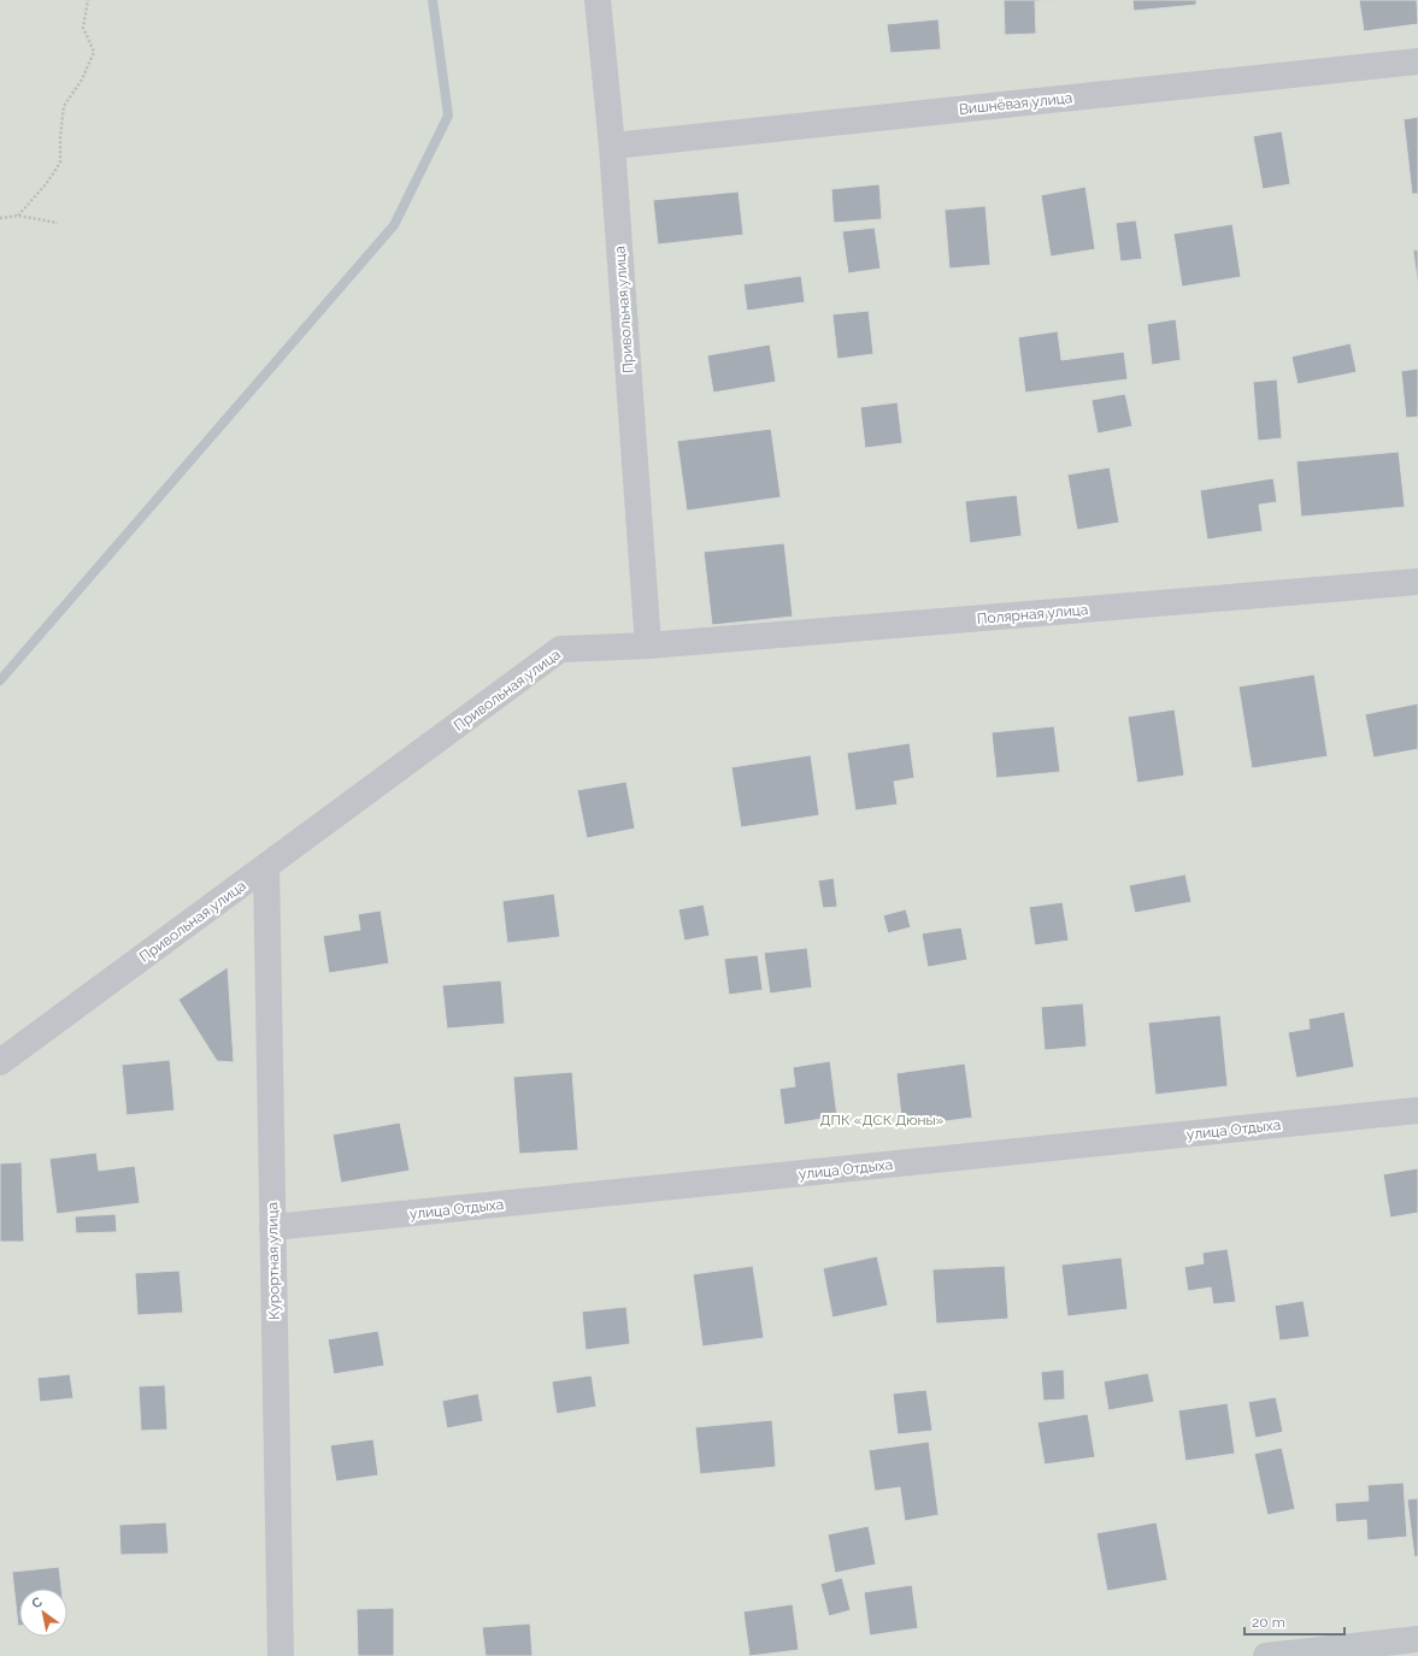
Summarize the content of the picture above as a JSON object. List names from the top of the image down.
{
  "streets": {
    "street": [
      "Вишнёвая улица",
      "Привольная улица",
      "Полярная улица",
      "улица Отдыха",
      "Курортная улица"
    ]
  },
  "crossings": [
    ["Вишнёвая улица", "Привольная улица"],
    ["Привольная улица", "Полярная улица"],
    ["Привольная улица", "Курортная улица"],
    ["улица Отдыха", "Курортная улица"]
  ],
  "parks": ["ДПК «ДСК Дюны»"],
  "scale_bar": "20 m",
  "north": "top left"
}
